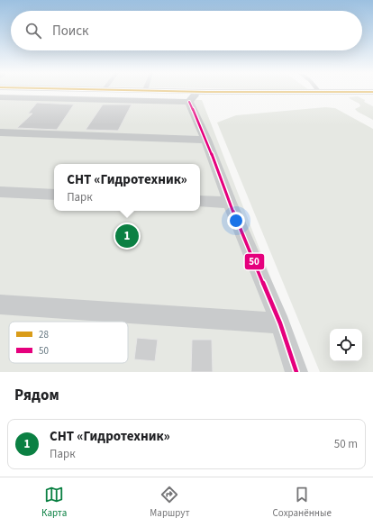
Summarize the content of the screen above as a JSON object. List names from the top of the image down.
{
  "lines": ["transit line 28", "transit line 50"],
  "legend": ["28", "50"],
  "page": {
    "search": "Поиск",
    "popup": ["СНТ «Гидротехник»", "Парк"],
    "pins": "1",
    "heading": "Рядом",
    "list": [
      {
        "mark": "1",
        "name": "СНТ «Гидротехник»",
        "note": "Парк",
        "value": "50 m"
      }
    ],
    "nav": ["Карта", "Маршрут", "Сохранённые"]
  }
}
